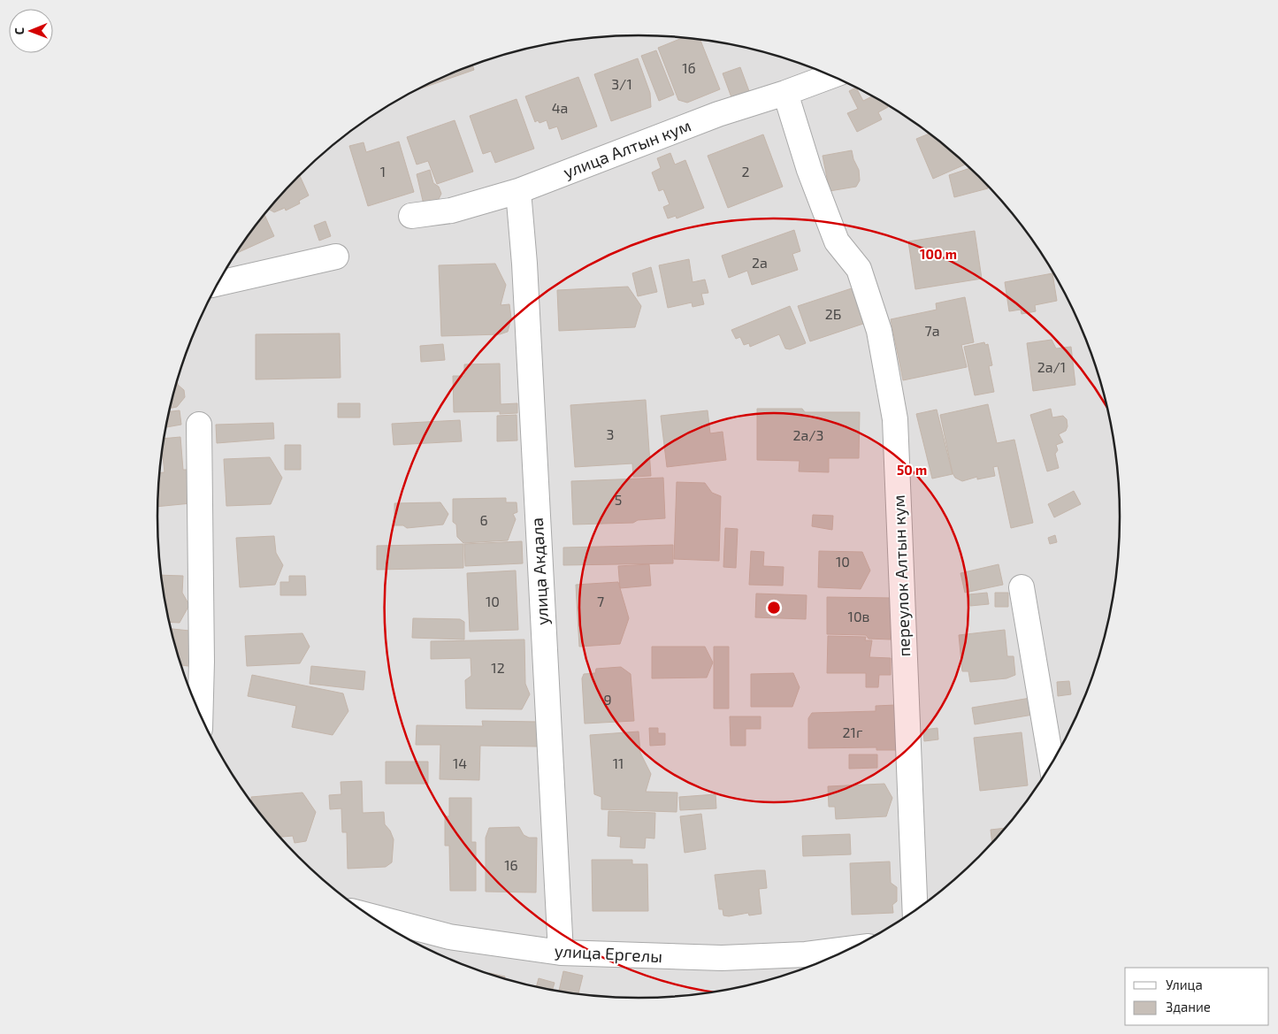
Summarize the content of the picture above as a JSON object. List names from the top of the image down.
{
  "streets": {
    "street": [
      "улица Алтын кум",
      "улица Акдала",
      "переулок Алтын кум",
      "улица Ергелы"
    ]
  },
  "crossings": [
    ["улица Алтын кум", "улица Акдала"],
    ["улица Алтын кум", "переулок Алтын кум"],
    ["улица Акдала", "улица Ергелы"]
  ],
  "house_numbers": [
    "1б",
    "3/1",
    "4а",
    "1",
    "2",
    "2а",
    "2Б",
    "7а",
    "2а/1",
    "3",
    "2а/3",
    "5",
    "6",
    "10",
    "10",
    "7",
    "10в",
    "12",
    "9",
    "21г",
    "14",
    "11",
    "16"
  ],
  "legend": ["Улица", "Здание"],
  "north": "left",
  "rings": ["100 m", "50 m"]
}
